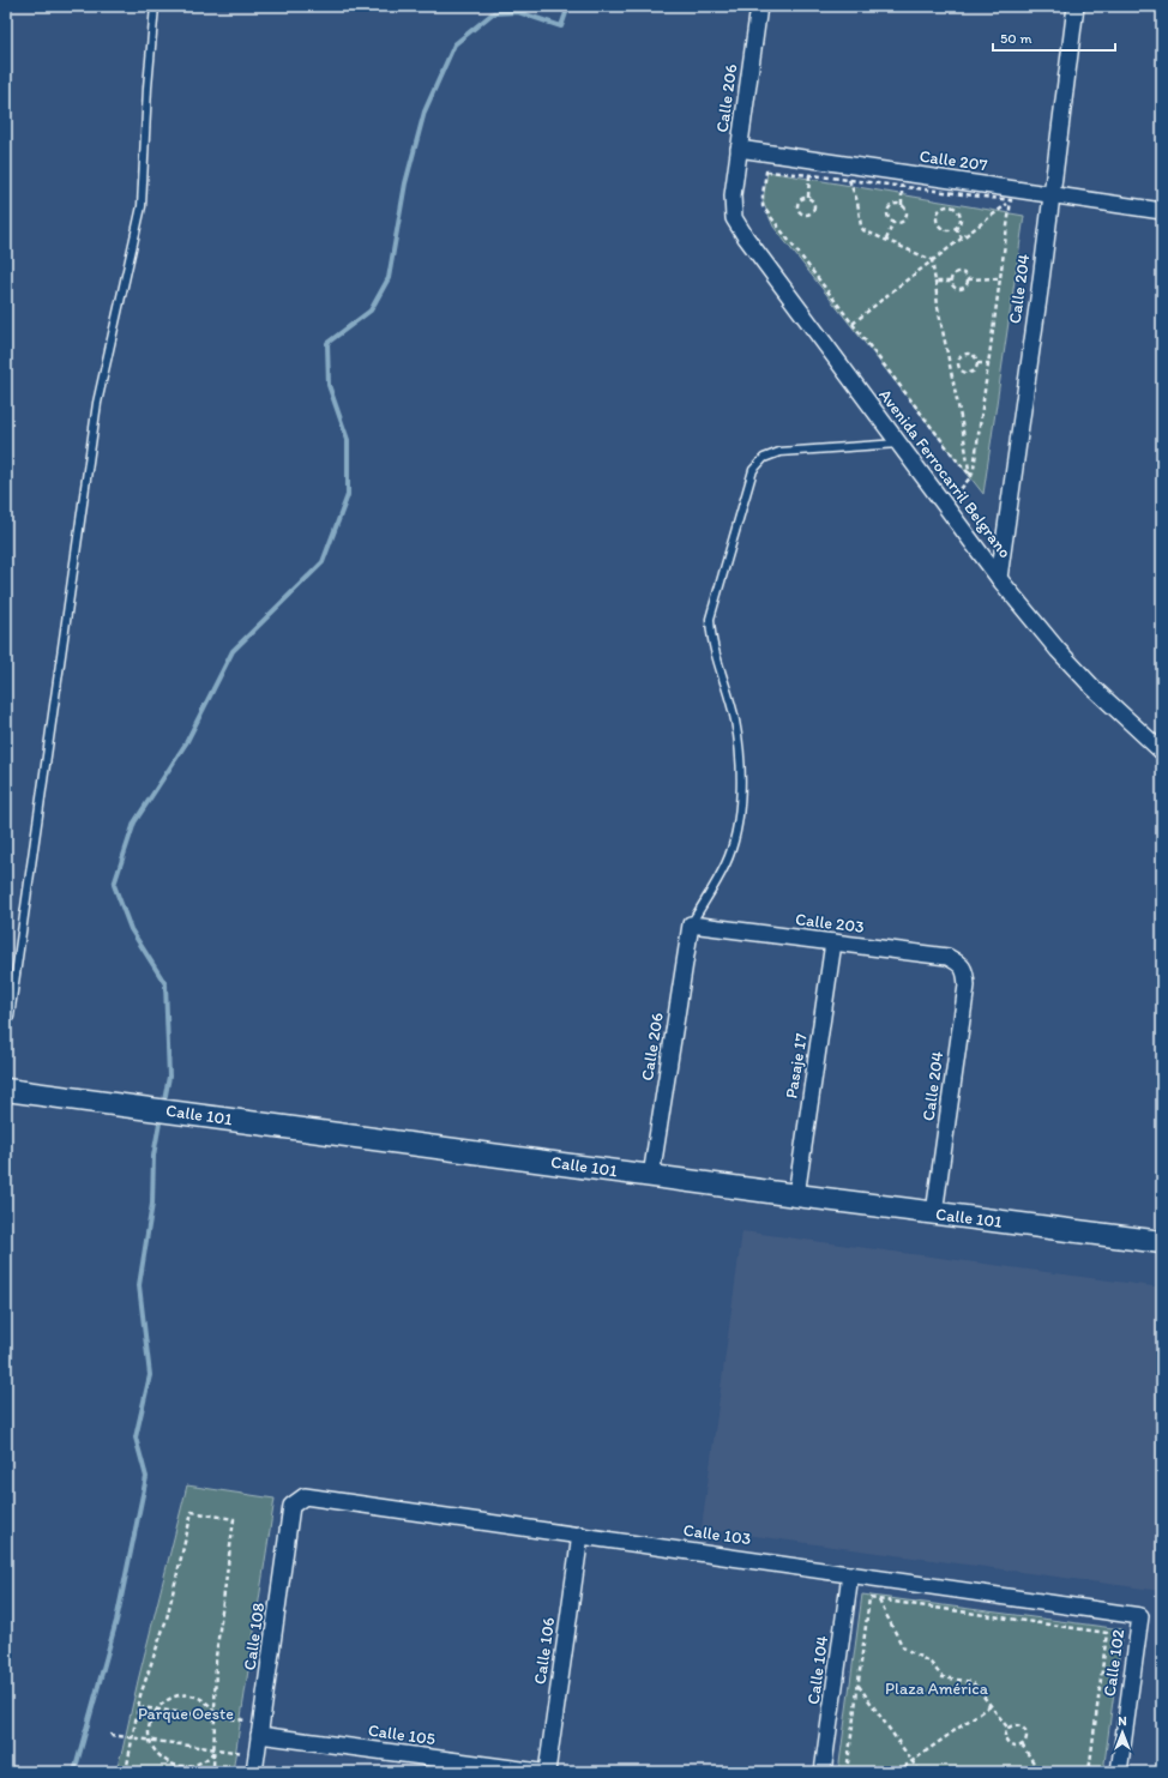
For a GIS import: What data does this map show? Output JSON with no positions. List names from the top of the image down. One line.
{"streets":{"street":["Calle 206","Calle 207","Calle 204","Avenida Ferrocarril Belgrano","Calle 203","Pasaje 17","Calle 101","Calle 103","Calle 108","Calle 106","Calle 102","Calle 104","Calle 105"]},"crossings":[["Calle 206","Calle 207"],["Calle 206","Avenida Ferrocarril Belgrano"],["Calle 206","Calle 203"],["Calle 206","Calle 101"],["Calle 207","Calle 204"],["Calle 204","Avenida Ferrocarril Belgrano"],["Calle 204","Calle 203"],["Calle 204","Calle 101"],["Calle 203","Pasaje 17"],["Pasaje 17","Calle 101"],["Calle 103","Calle 108"],["Calle 103","Calle 106"],["Calle 103","Calle 102"],["Calle 103","Calle 104"],["Calle 108","Calle 105"]],"parks":["Plaza América","Parque Oeste"],"scale_bar":"50 m","north":"top"}
